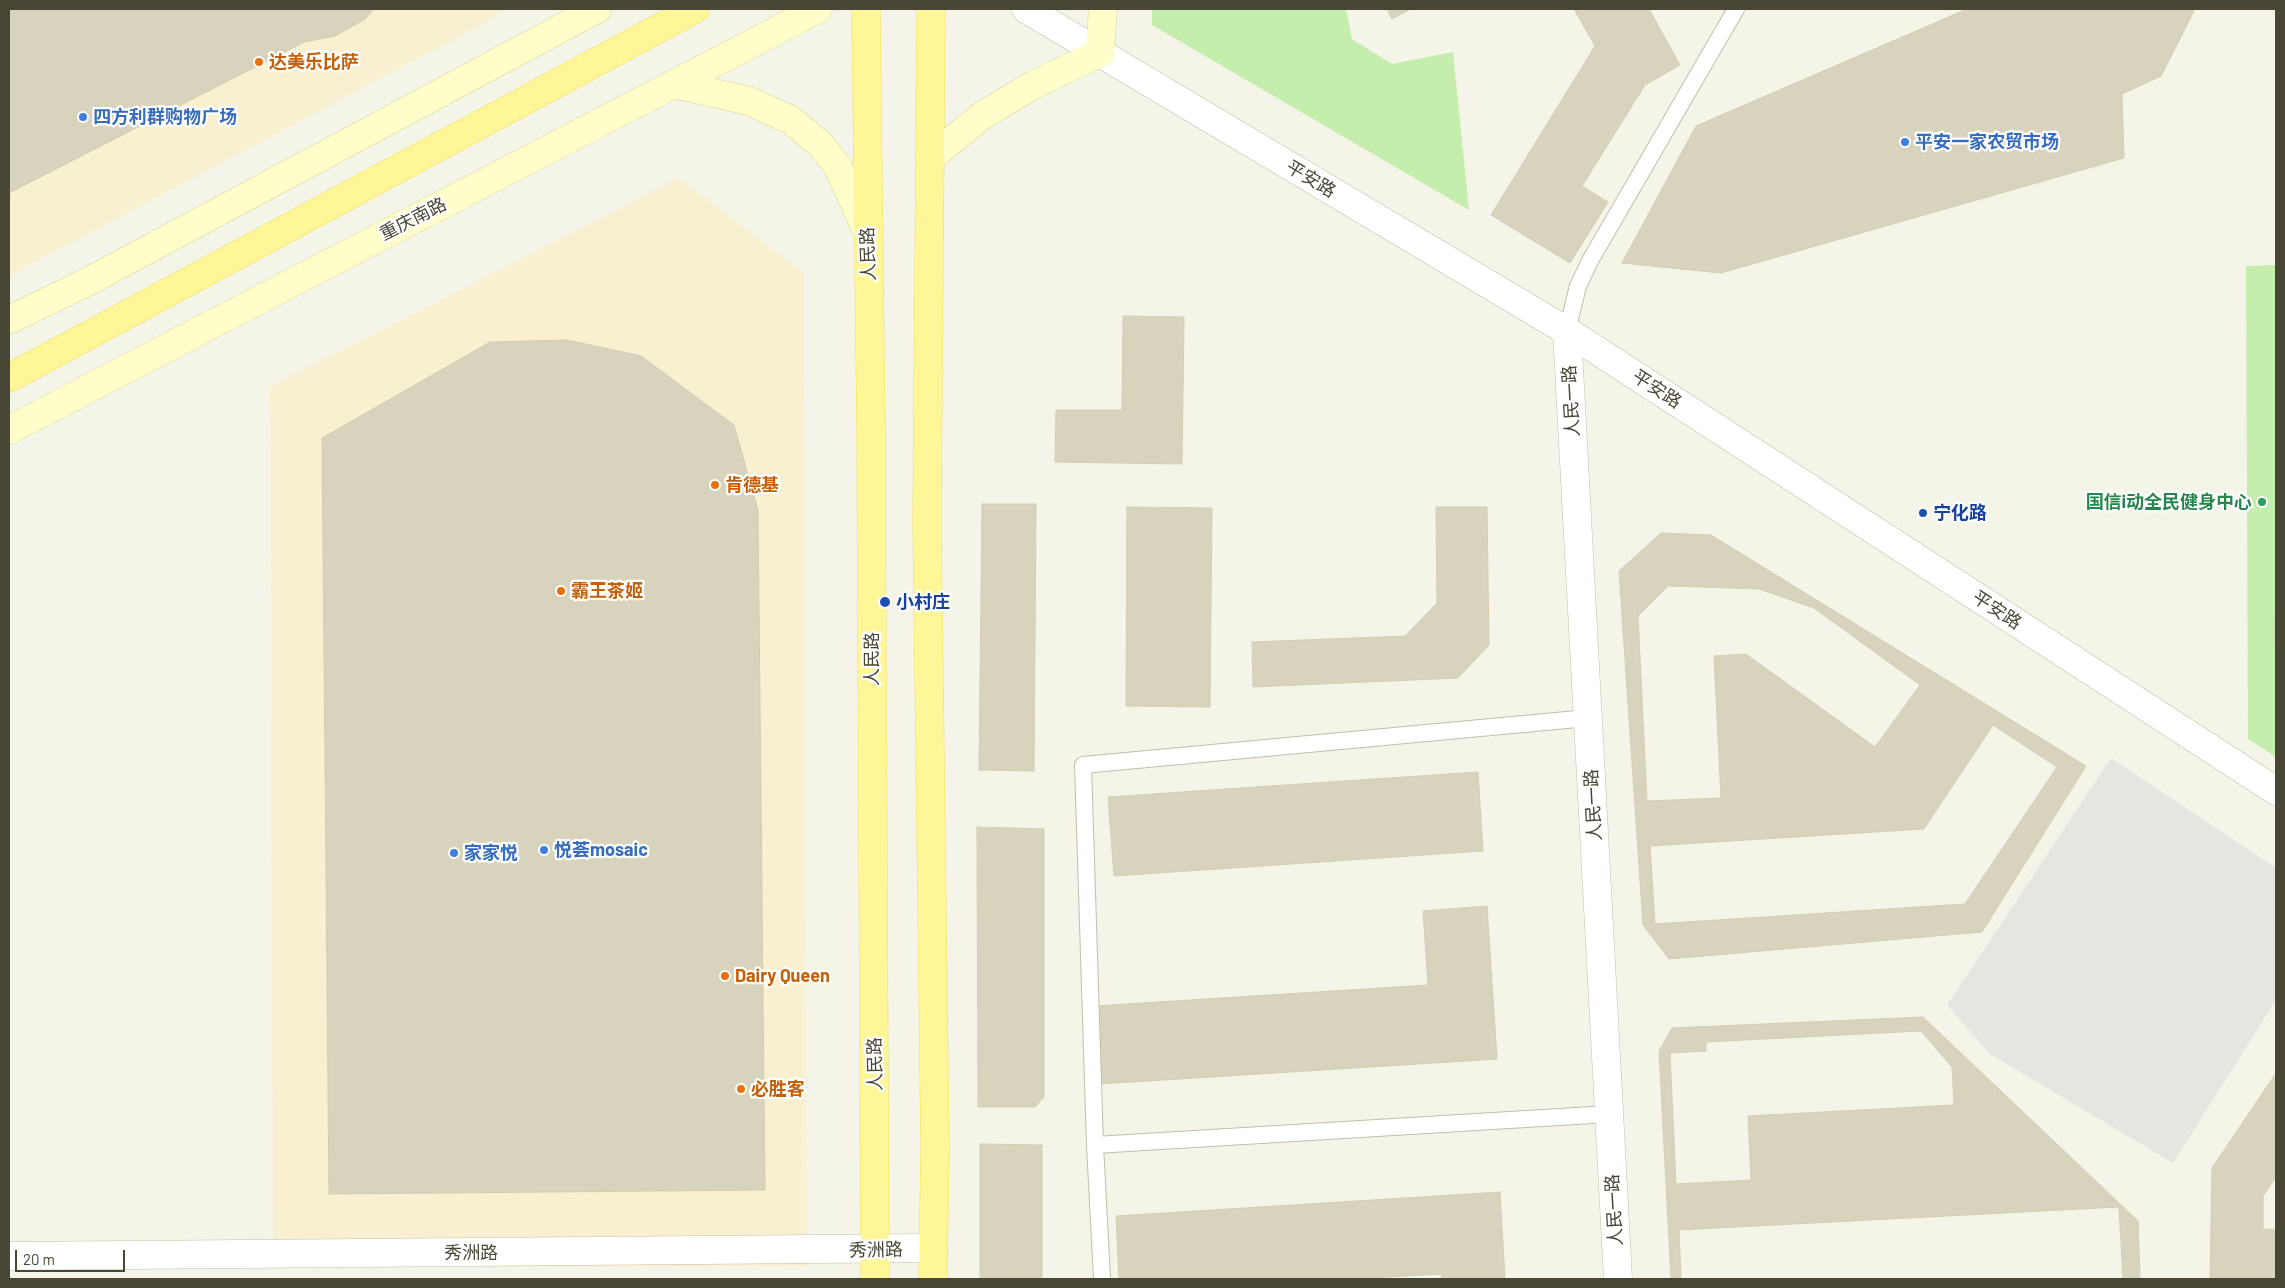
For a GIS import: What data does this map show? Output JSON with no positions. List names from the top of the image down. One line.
{"streets":{"main road":["重庆南路","人民路"],"street":["平安路","人民一路","秀洲路"]},"crossings":[["平安路","人民一路"],["人民路","秀洲路"]],"places":["达美乐比萨","四方利群购物广场","平安一家农贸市场","肯德基","国信i动全民健身中心","宁化路","霸王茶姬","小村庄","悦荟mosaic","家家悦","Dairy Queen","必胜客"],"scale_bar":"20 m"}
